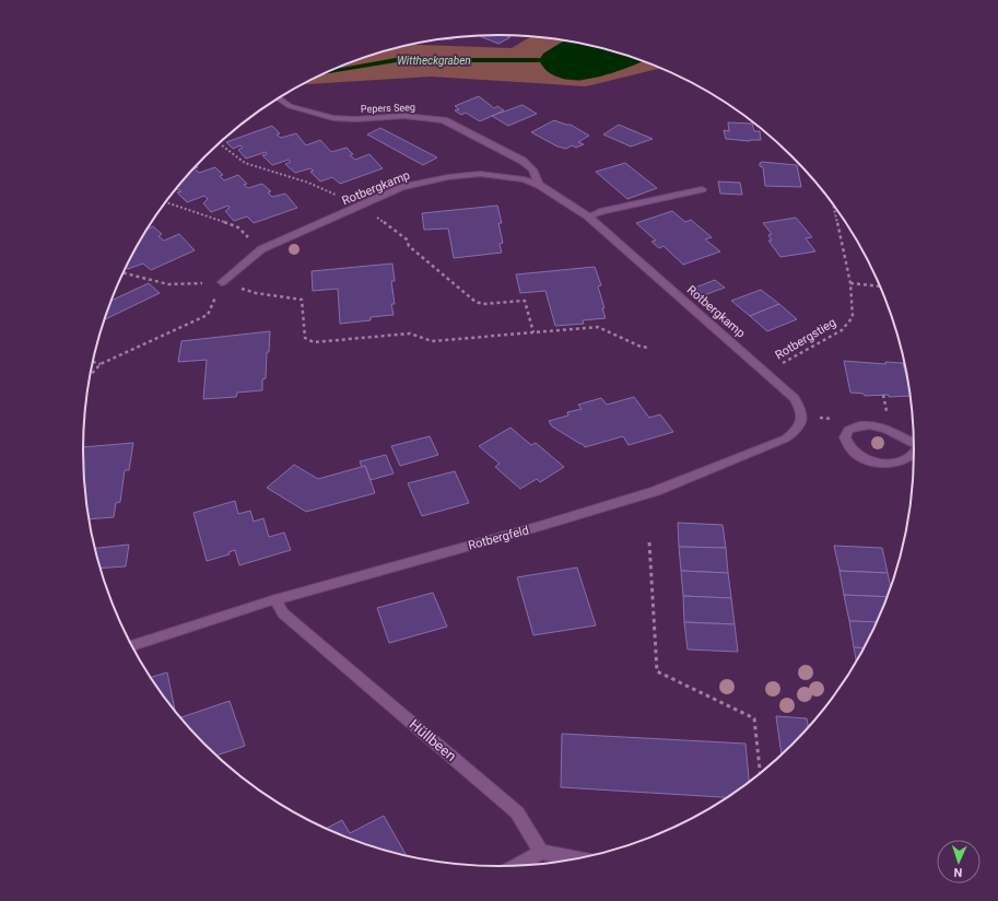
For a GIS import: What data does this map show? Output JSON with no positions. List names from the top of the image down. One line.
{"streets":{"street":["Pepers Seeg","Rotbergkamp","Rotbergfeld","Hüllbeen"],"path":["Rotbergstieg"]},"crossings":[["Pepers Seeg","Rotbergkamp"],["Rotbergkamp","Rotbergstieg"],["Rotbergkamp","Rotbergfeld"],["Rotbergfeld","Hüllbeen"]],"water":["Wittheckgraben"],"north":"bottom"}
